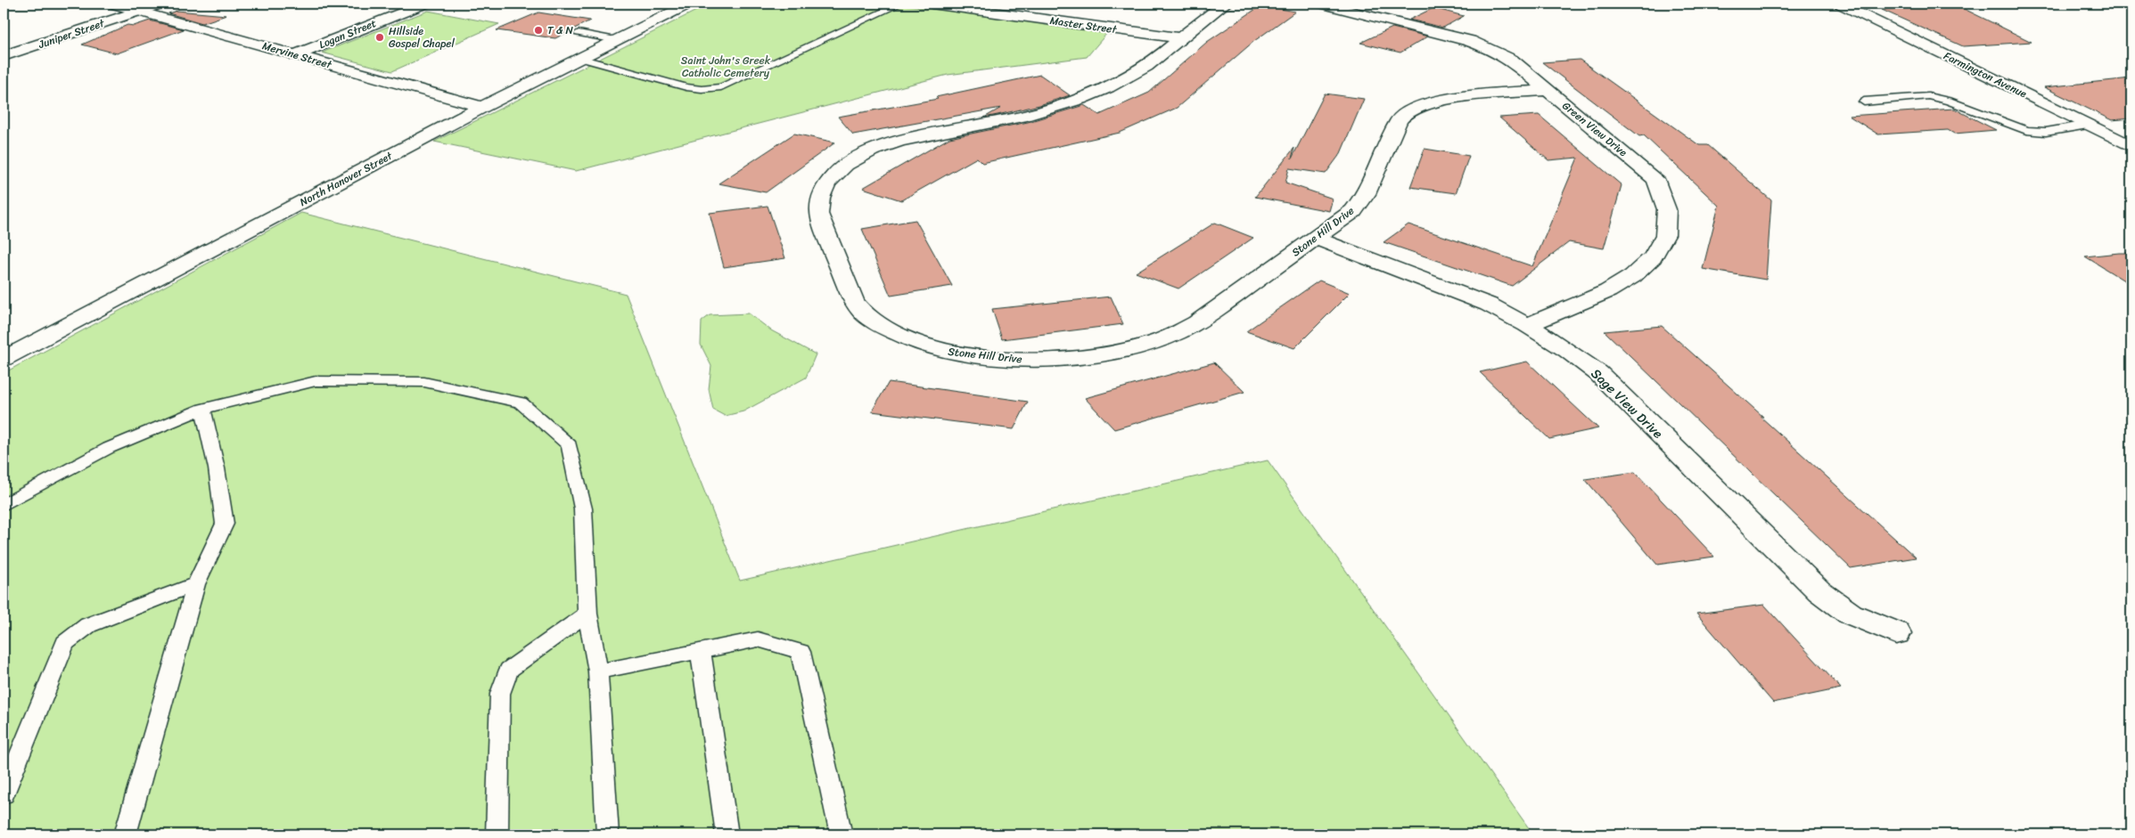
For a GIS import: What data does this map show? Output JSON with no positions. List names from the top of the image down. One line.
{"streets":{"street":["Master Street","Juniper Street","Logan Street","Mervine Street","Farmington Avenue","Green View Drive","North Hanover Street","Stone Hill Drive","Sage View Drive"]},"crossings":[["Master Street","Stone Hill Drive"],["Juniper Street","Mervine Street"],["Logan Street","Mervine Street"],["Mervine Street","North Hanover Street"],["Green View Drive","Stone Hill Drive"],["Green View Drive","Sage View Drive"],["Stone Hill Drive","Sage View Drive"]],"parks":["Saint John's Greek Catholic Cemetery"],"places":["T & N","Hillside Gospel Chapel"]}
